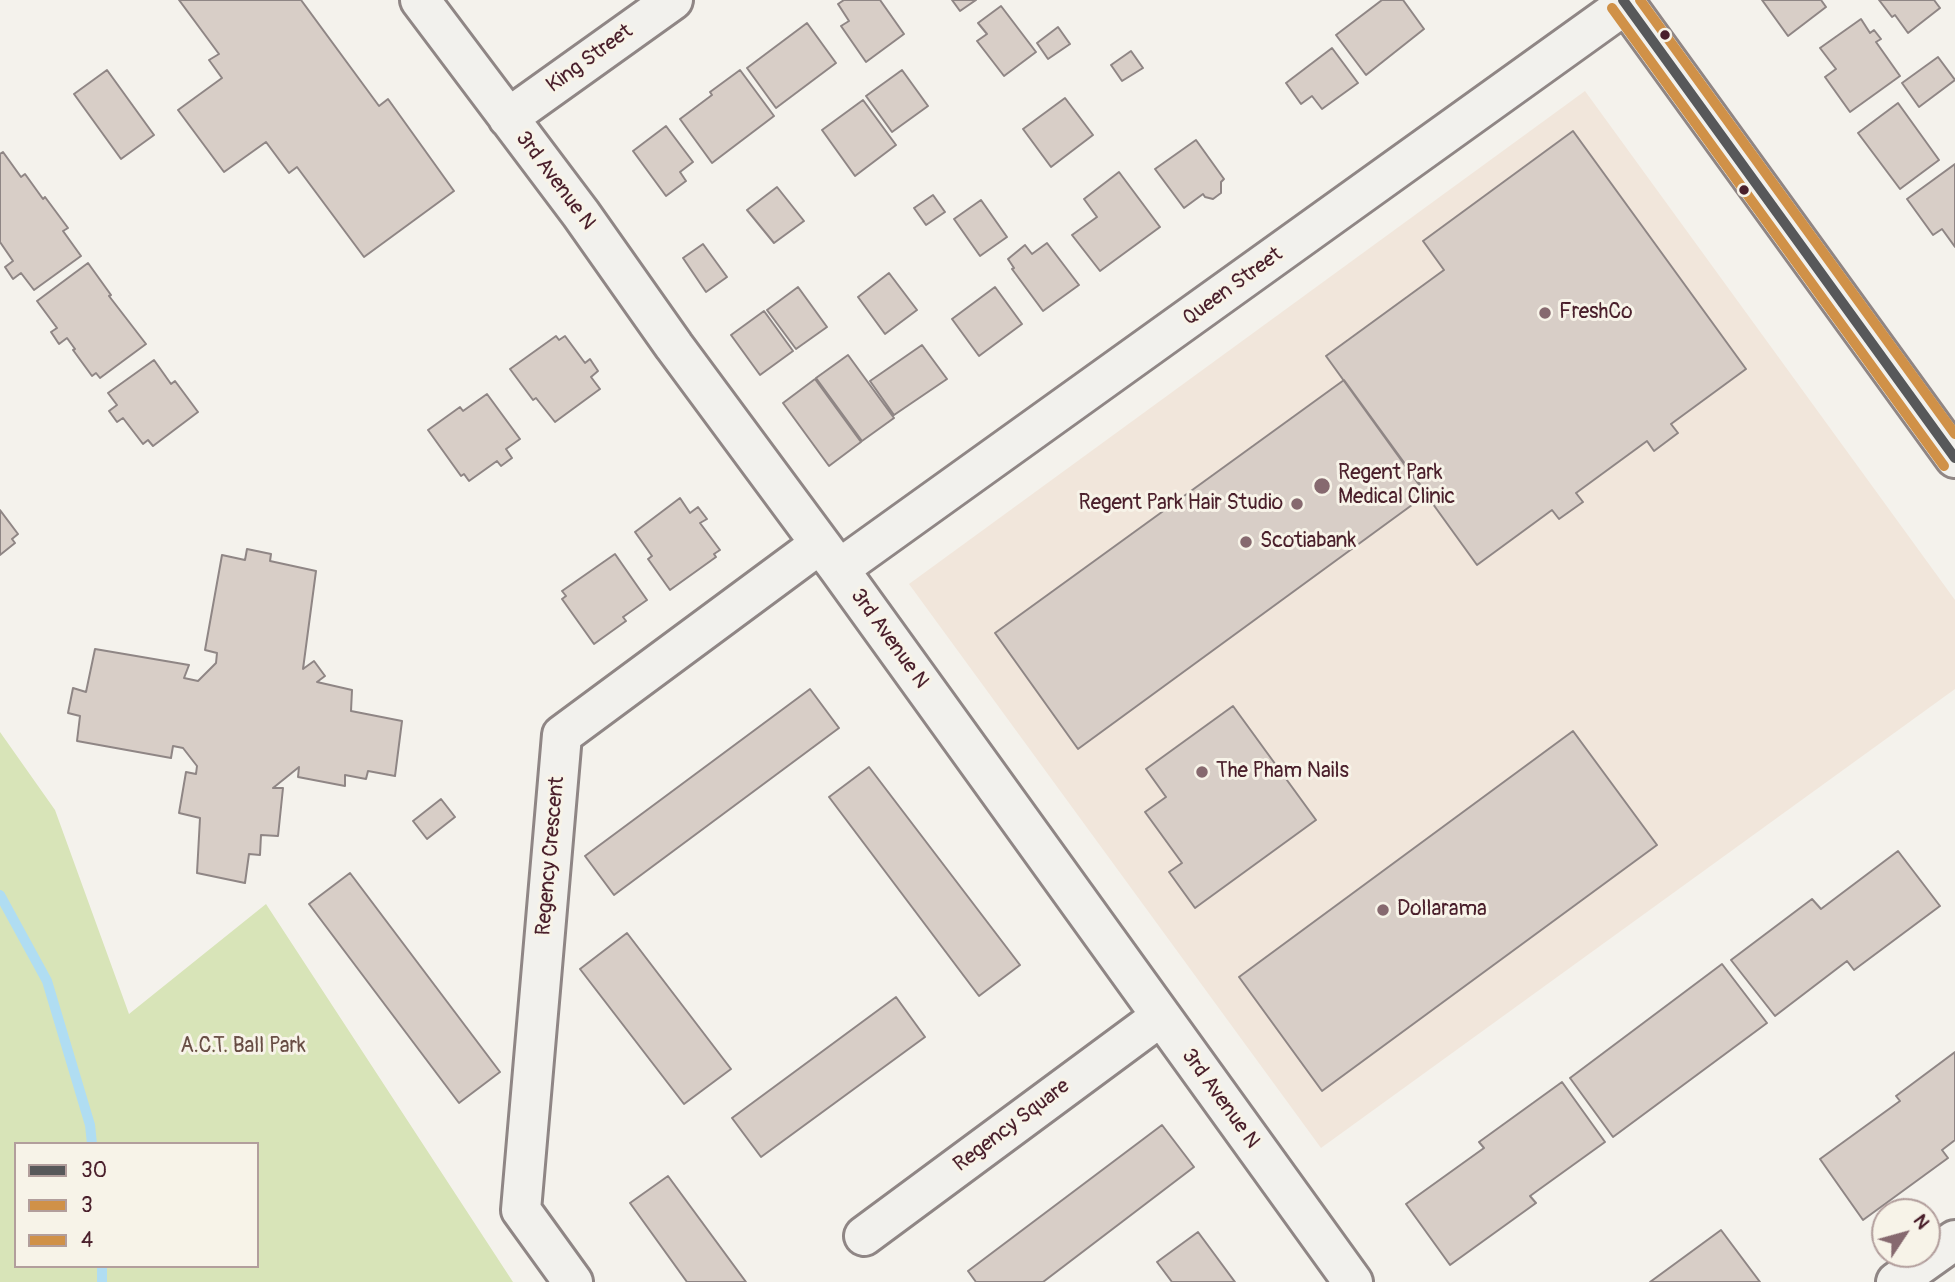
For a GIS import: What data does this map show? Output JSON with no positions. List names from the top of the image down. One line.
{"streets":{"street":["King Street","3rd Avenue N","Queen Street","Regency Crescent","Regency Square"]},"crossings":[["King Street","3rd Avenue N"],["3rd Avenue N","Queen Street"],["3rd Avenue N","Regency Crescent"],["3rd Avenue N","Regency Square"],["Queen Street","Regency Crescent"]],"parks":["A.C.T. Ball Park"],"places":["FreshCo","Regent Park Medical Clinic","Regent Park Hair Studio","Scotiabank","The Pham Nails","Dollarama"],"lines":["transit line 30","transit line 4","transit line 3"],"legend":["30","3","4"],"north":"top right"}
